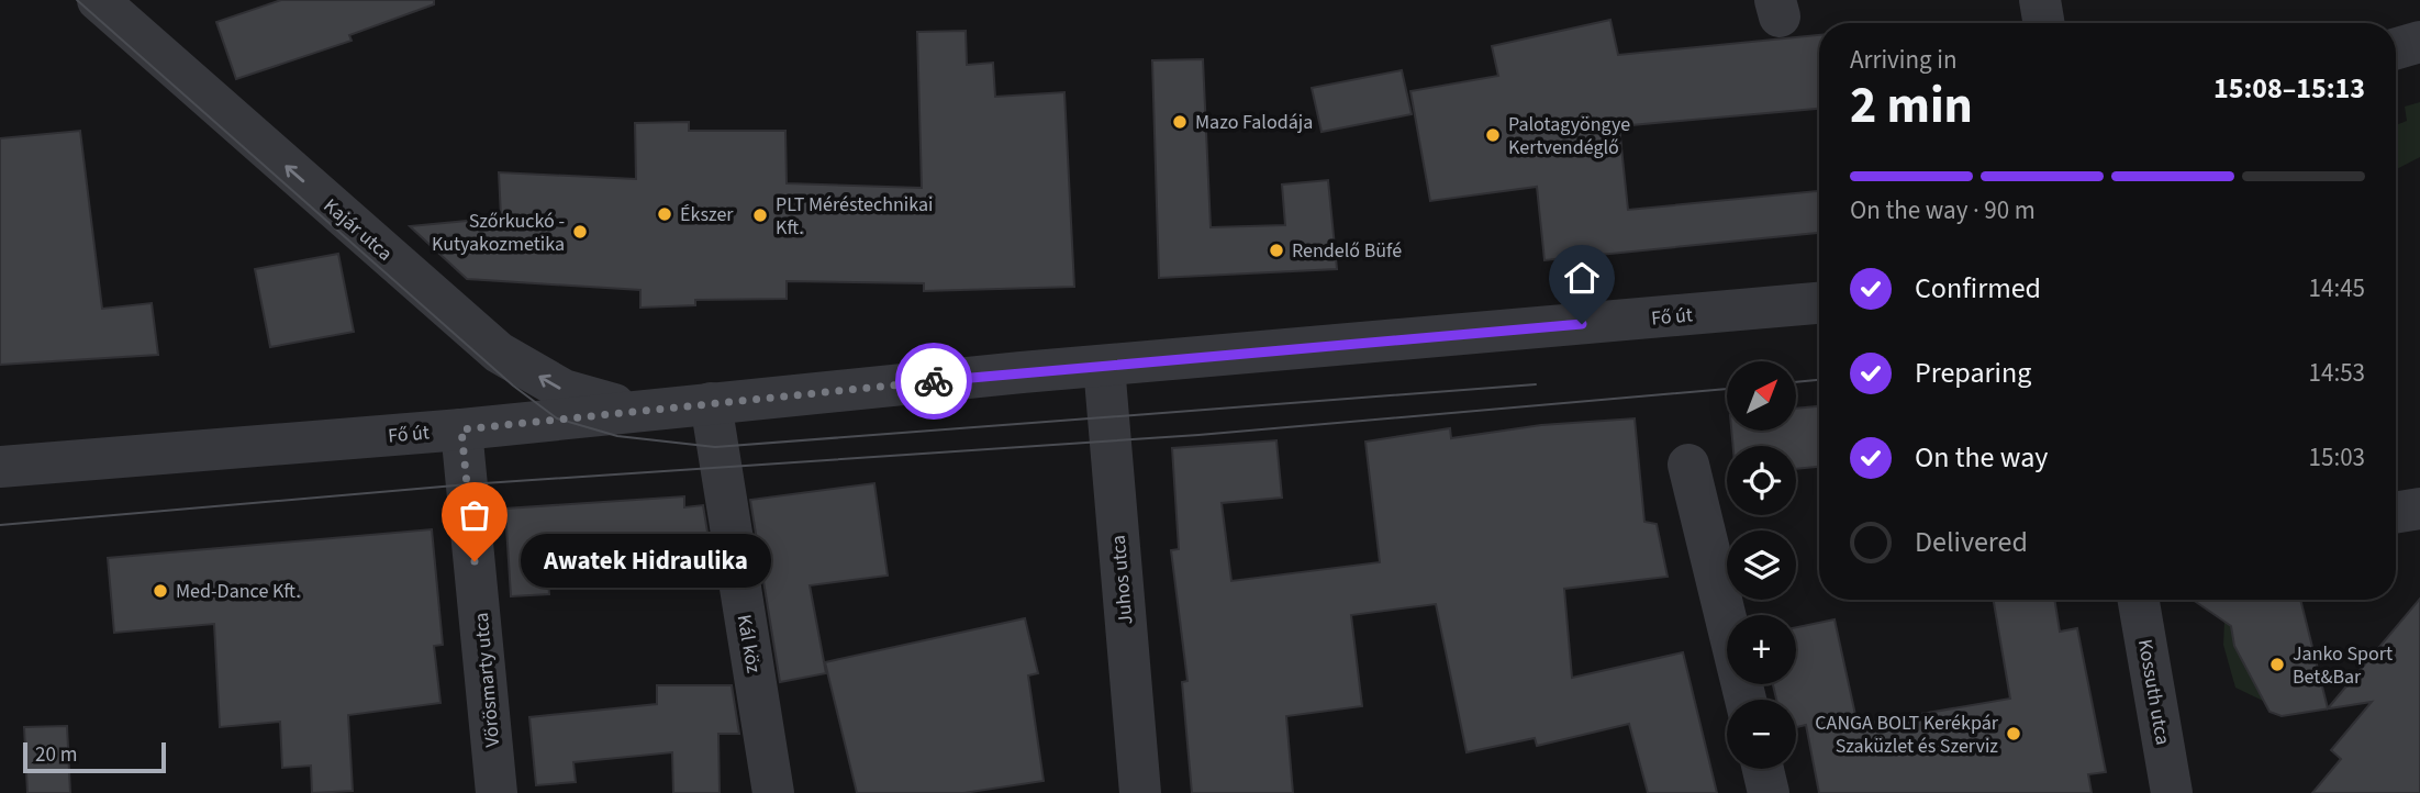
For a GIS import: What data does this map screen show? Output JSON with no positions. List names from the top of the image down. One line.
{"streets":{"street":["Kajár utca","Fő út","Juhos utca","Kál köz","Vörösmarty utca","Kossuth utca"]},"crossings":[["Kajár utca","Fő út"],["Fő út","Juhos utca"],["Fő út","Kál köz"],["Fő út","Vörösmarty utca"]],"one_way":["Kajár utca"],"places":["Mazo Falodája","Palotagyöngye Kertvendéglő","Ékszer","PLT Méréstechnikai Kft.","Szőrkuckó - Kutyakozmetika","Rendelő Büfé","Awatek Hidraulika","Med-Dance Kft.","Janko Sport Bet&Bar","CANGA BOLT Kerékpár Szaküzlet és Szerviz"],"scale_bar":"20 m","north":"top right","page":{"heading":["2 min","Arriving in","15:08–15:13"],"bar":"On the way · 90 m","list":[["Confirmed","14:45"],["Preparing","14:53"],["On the way","15:03"],"Delivered"],"map_buttons":["+","−"],"bubble":"Awatek Hidraulika","scale":"20 m"}}
